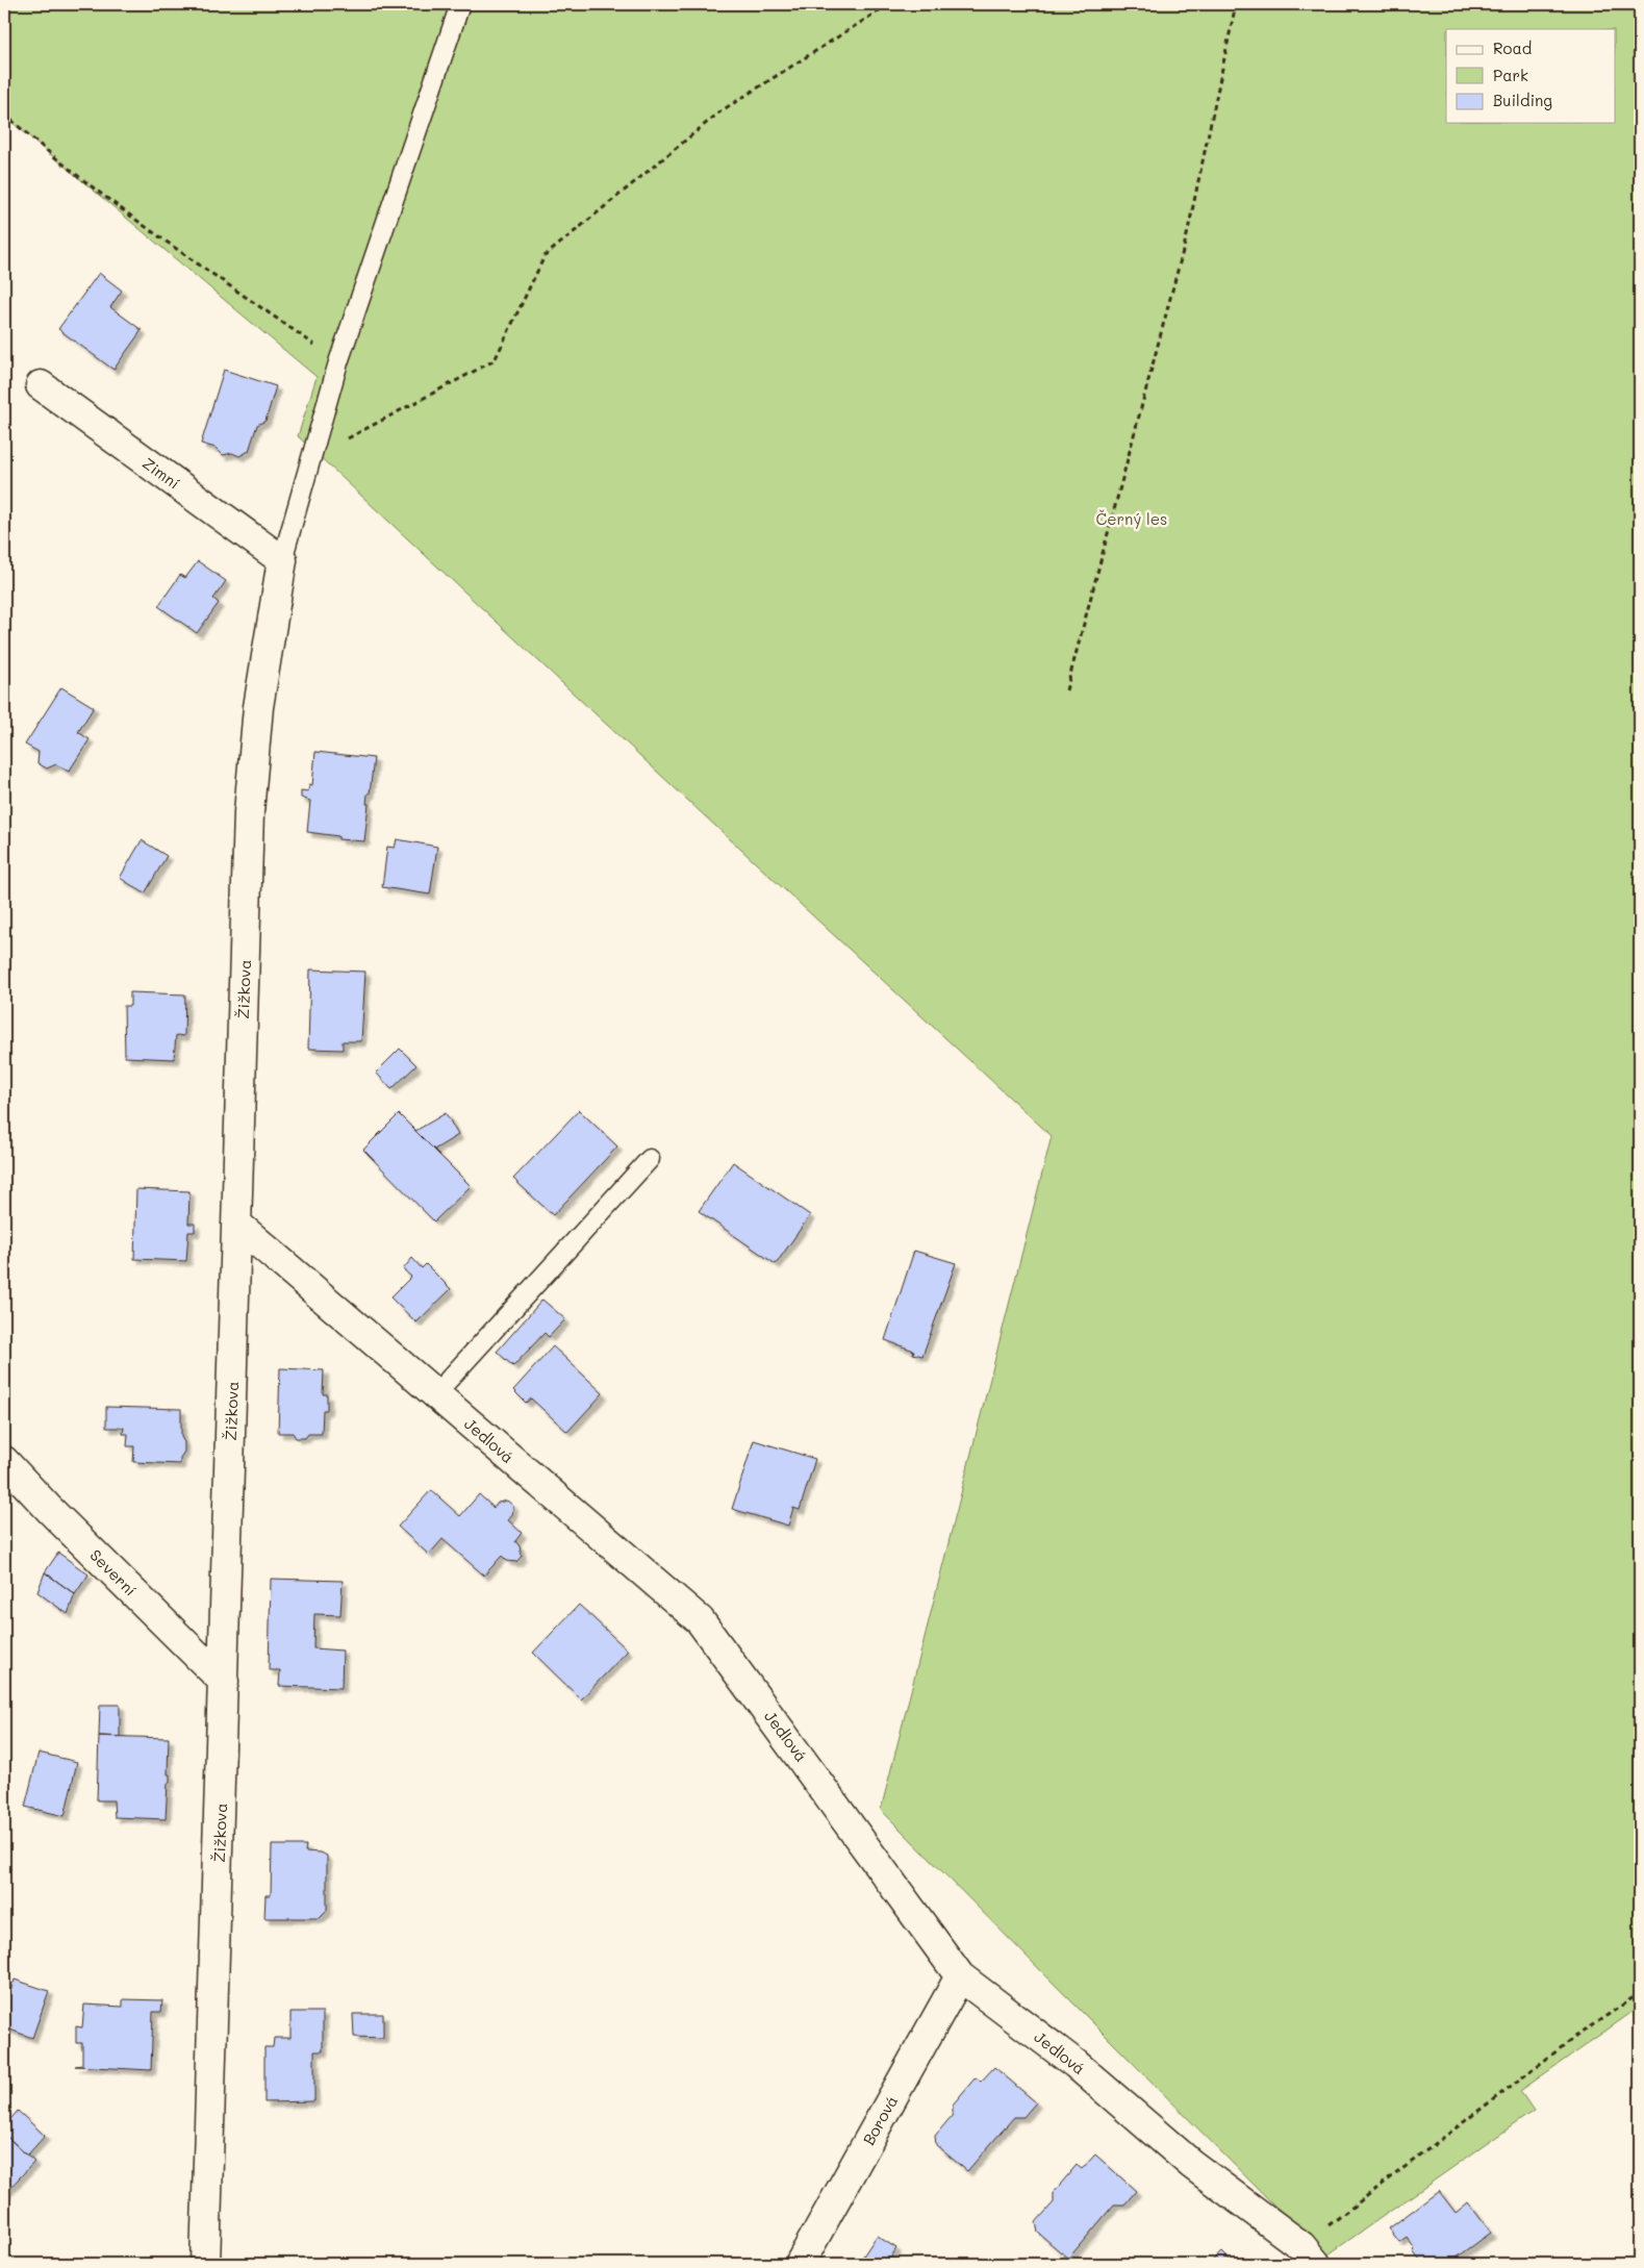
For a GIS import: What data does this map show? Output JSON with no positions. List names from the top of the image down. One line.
{"streets":{"street":["Zimní","Žižkova","Jedlová","Severní","Borová"]},"crossings":[["Zimní","Žižkova"],["Žižkova","Jedlová"],["Žižkova","Severní"],["Jedlová","Borová"]],"parks":["Černý les"],"legend":["Road","Park","Building"]}
